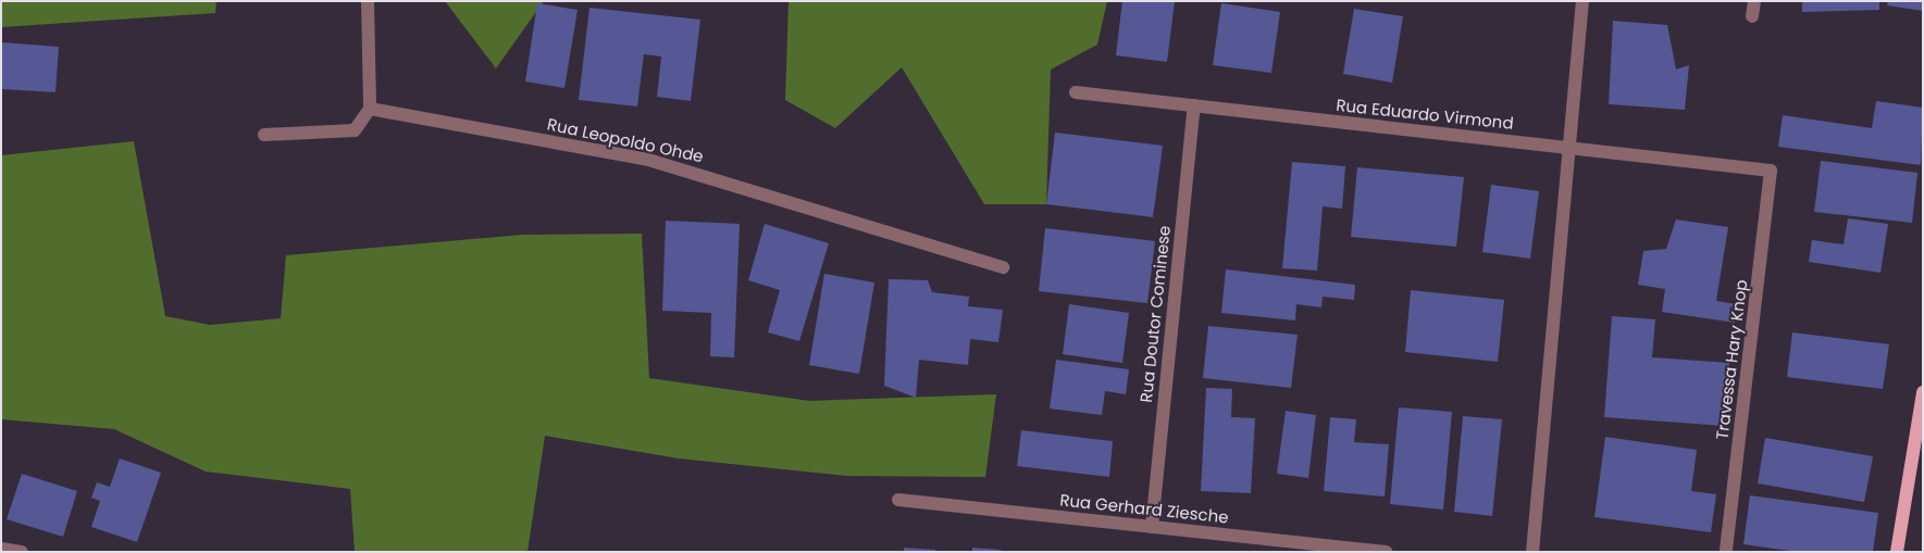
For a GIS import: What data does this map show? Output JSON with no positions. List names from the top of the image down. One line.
{"streets":{"street":["Rua Eduardo Virmond","Rua Leopoldo Ohde","Rua Doutor Cominese","Travessa Hary Knop","Rua Gerhard Ziesche"]},"crossings":[["Rua Eduardo Virmond","Rua Doutor Cominese"],["Rua Eduardo Virmond","Travessa Hary Knop"],["Rua Doutor Cominese","Rua Gerhard Ziesche"]]}
